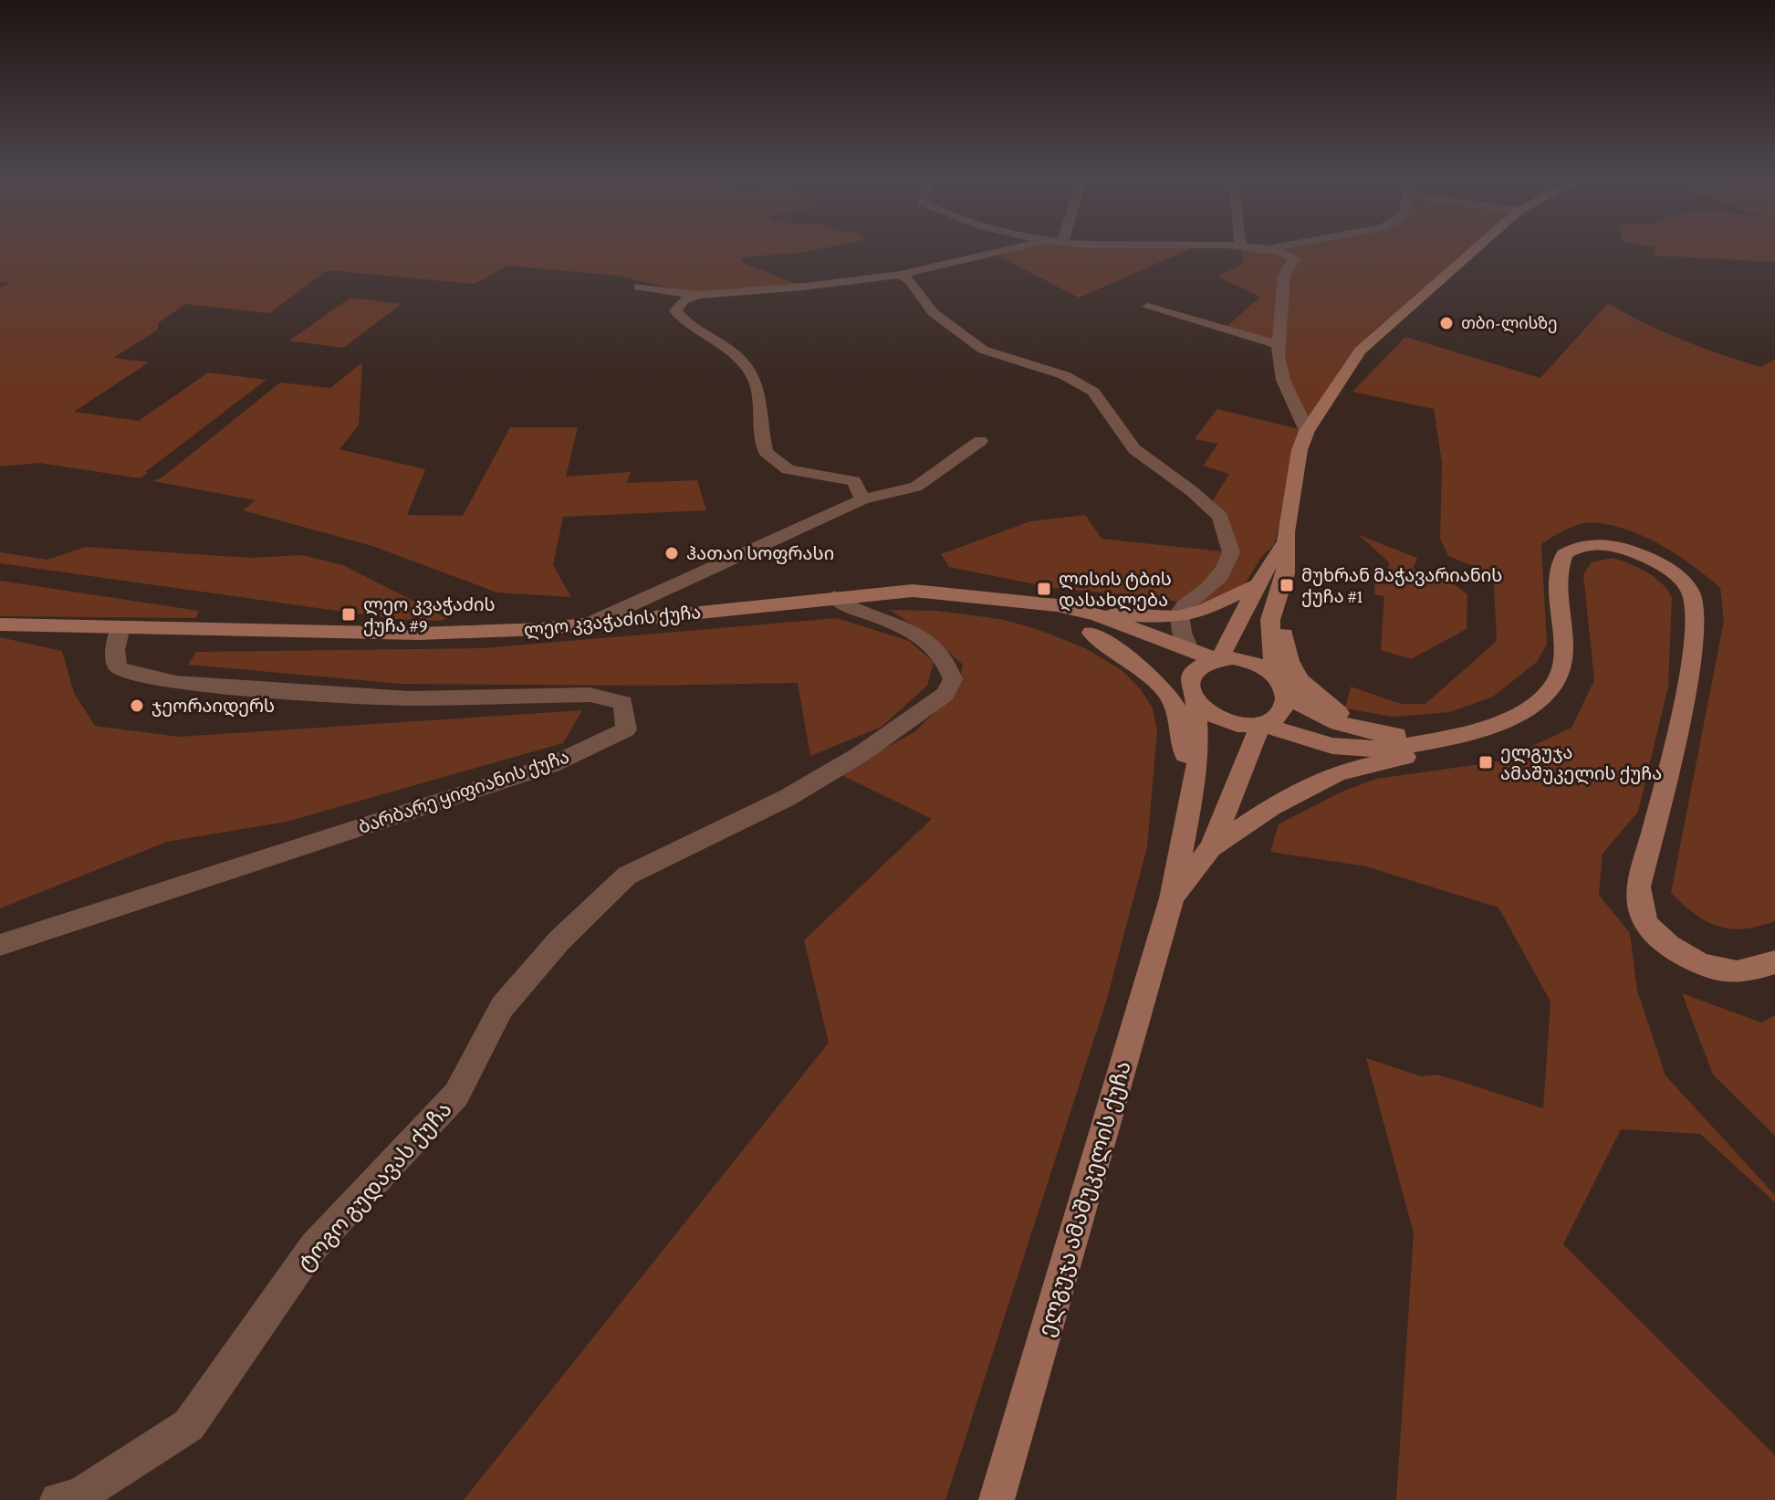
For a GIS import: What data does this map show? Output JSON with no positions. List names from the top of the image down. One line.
{"streets":{"main road":["ლეო კვაჭაძის ქუჩა","ელგუჯა ამაშუკელის ქუჩა"],"street":["ბარბარე ყიფიანის ქუჩა","ტოგო გუდავას ქუჩა"]},"crossings":[["ლეო კვაჭაძის ქუჩა","ბარბარე ყიფიანის ქუჩა"],["ლეო კვაჭაძის ქუჩა","ტოგო გუდავას ქუჩა"]],"places":{"other":["თბი-ლისზე","ჰათაი სოფრასი","ჯეორაიდერს"],"transit":["მუხრან მაჭავარიანის ქუჩა #1","ლისის ტბის დასახლება","ლეო კვაჭაძის ქუჩა #9","ელგუჯა ამაშუკელის ქუჩა"]}}
